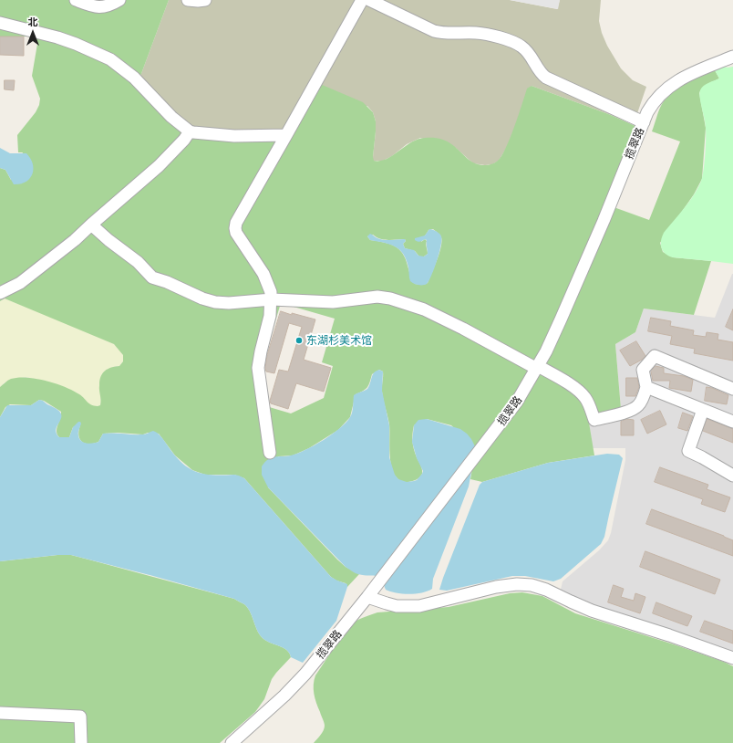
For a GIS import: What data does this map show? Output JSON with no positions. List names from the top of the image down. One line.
{"streets":{"street":["揽翠路"]},"places":["东湖杉美术馆"],"north":"top"}
